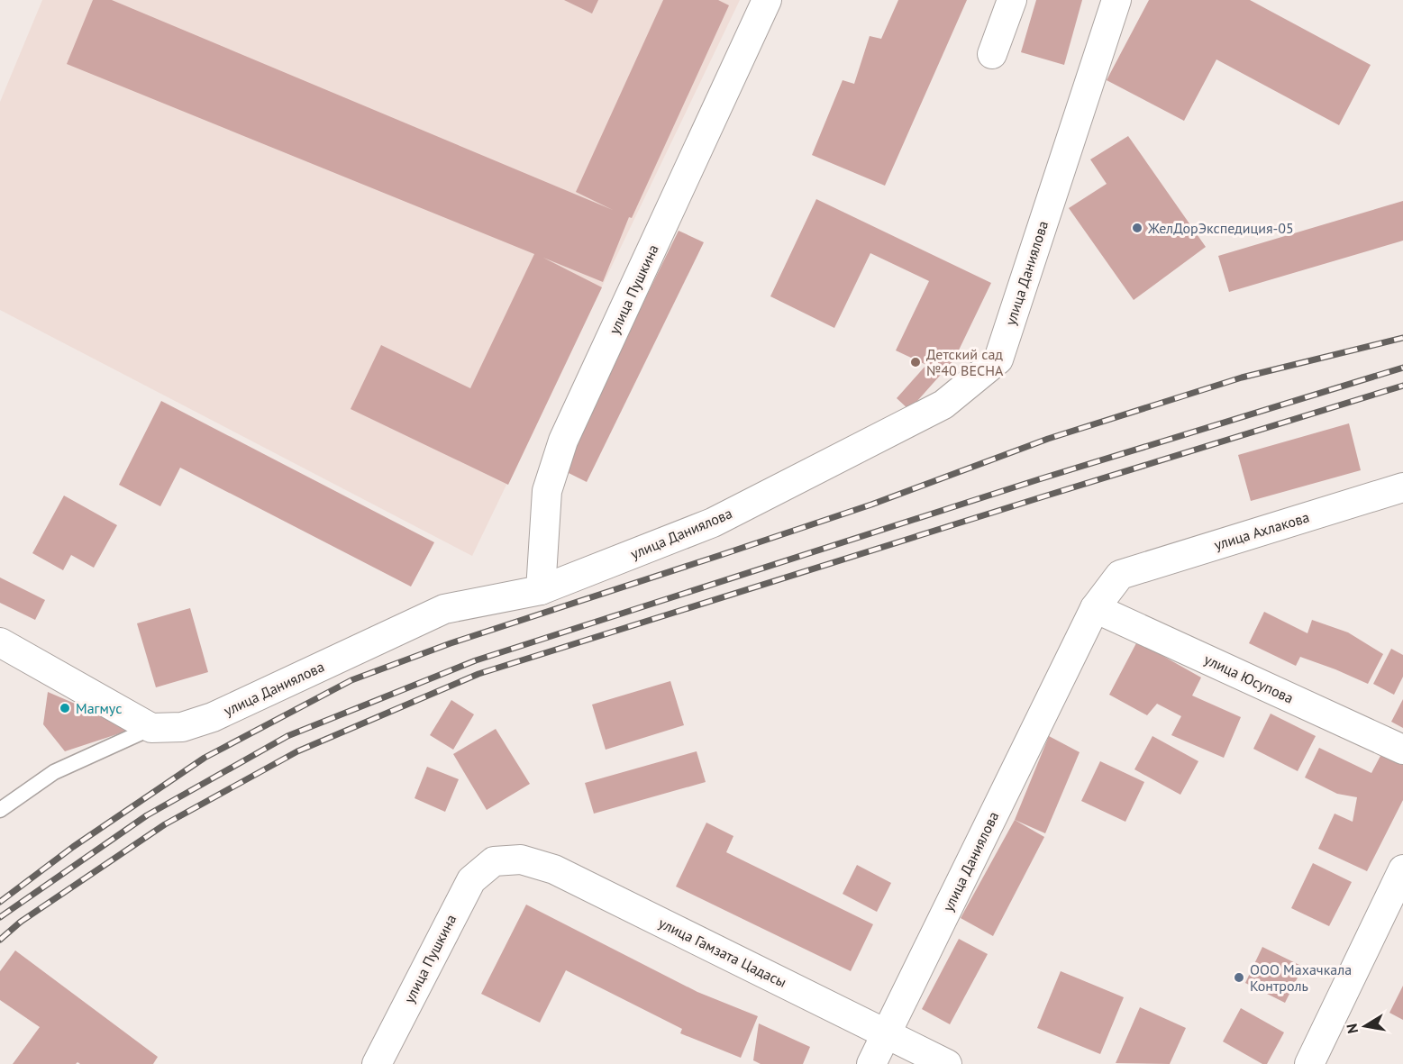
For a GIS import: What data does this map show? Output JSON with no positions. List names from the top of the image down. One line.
{"streets":{"street":["улица Даниялова","улица Пушкина","улица Ахлакова","улица Юсупова","улица Гамзата Цадасы"]},"crossings":[["улица Даниялова","улица Пушкина"],["улица Даниялова","улица Ахлакова"],["улица Даниялова","улица Юсупова"],["улица Даниялова","улица Гамзата Цадасы"],["улица Пушкина","улица Гамзата Цадасы"]],"places":["ЖелДорЭкспедиция-05","Детский сад №40 ВЕСНА","Магмус","ООО Махачкала Контроль"],"north":"left"}
